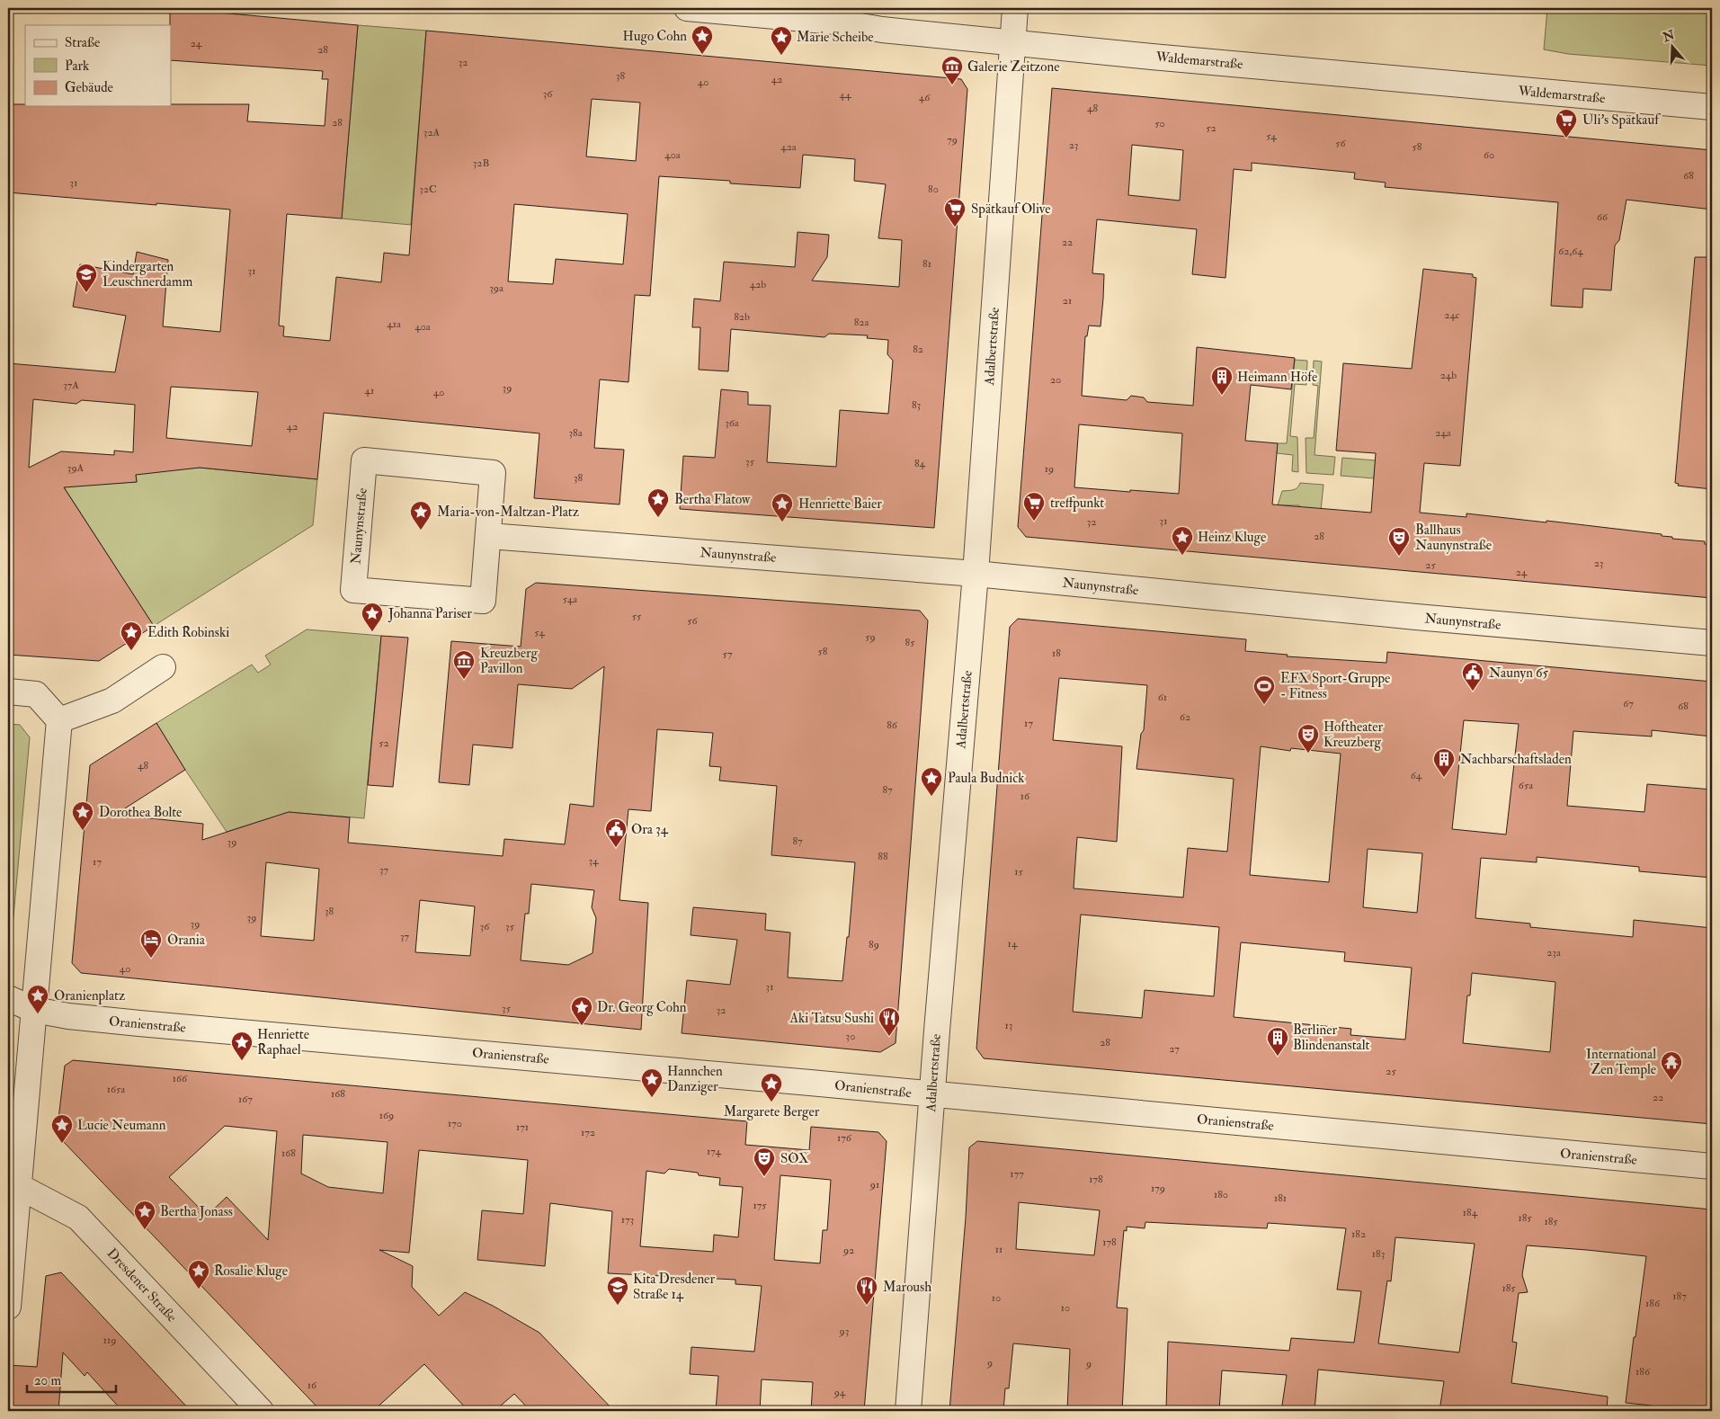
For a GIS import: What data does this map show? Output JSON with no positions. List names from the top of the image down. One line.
{"streets":{"street":["Waldemarstraße","Adalbertstraße","Naunynstraße","Oranienstraße","Dresdener Straße"]},"crossings":[["Waldemarstraße","Adalbertstraße"],["Adalbertstraße","Naunynstraße"],["Adalbertstraße","Oranienstraße"]],"places":{"place":["Hugo Cohn","Marie Scheibe","Bertha Flatow","Henriette Baier","Maria-von-Maltzan-Platz","Heinz Kluge","Johanna Pariser","Edith Robinski","Paula Budnick","Dorothea Bolte","Oranienplatz","Dr. Georg Cohn","Henriette Raphael","Hannchen Danziger","Margarete Berger","Lucie Neumann","Bertha Jonass","Rosalie Kluge"],"museum":["Galerie Zeitzone","Kreuzberg Pavillon"],"supermarket":["Uli’s Spätkauf","Spätkauf Olive","treffpunkt"],"school or university":["Kindergarten Leuschnerdamm","Kita Dresdener Straße 14"],"building":["Heimann Höfe","Nachbarschaftsladen","Berliner Blindenanstalt"],"theatre":["Ballhaus Naunynstraße","Hoftheater Kreuzberg","SOX"],"public building":["Naunyn 65","Ora 34"],"sports":["EFX Sport-Gruppe - Fitness"],"hotel":["Orania"],"restaurant":["Aki Tatsu Sushi","Maroush"],"temple":["International Zen Temple"]},"house_numbers":["24","28","32","38","42","40","36","44","46","48","28","50","52","32A","54","79","56","23","42a","58","40a","60","32B","68","31","32C","80","66","22","62,64","81","31","42b","39a","21","24c","82b","82a","41a","40a","82","24b","20","37A","39","41","40","83","36a","42","38a","24a","35","84","39A","19","38","31","32","28","23","25","24","54a","55","56","54","59","85","58","18","57","61","67","68","62","17","86","52","48","64","65a","87","16","87","39","88","34","17","37","15","38","39","39","36","35","37","14","89","23a","40","31","35","32","13","30","28","27","25","166","165a","168","22","167","169","170","171","172","176","174","168","177","178","91","179","180","181","175","184","185","173","185","182","178","11","92","183","185","187","10","186","10","93","119","9","9","186","16","94"],"legend":["Straße","Park","Gebäude"],"scale_bar":"20 m","north":"top"}
